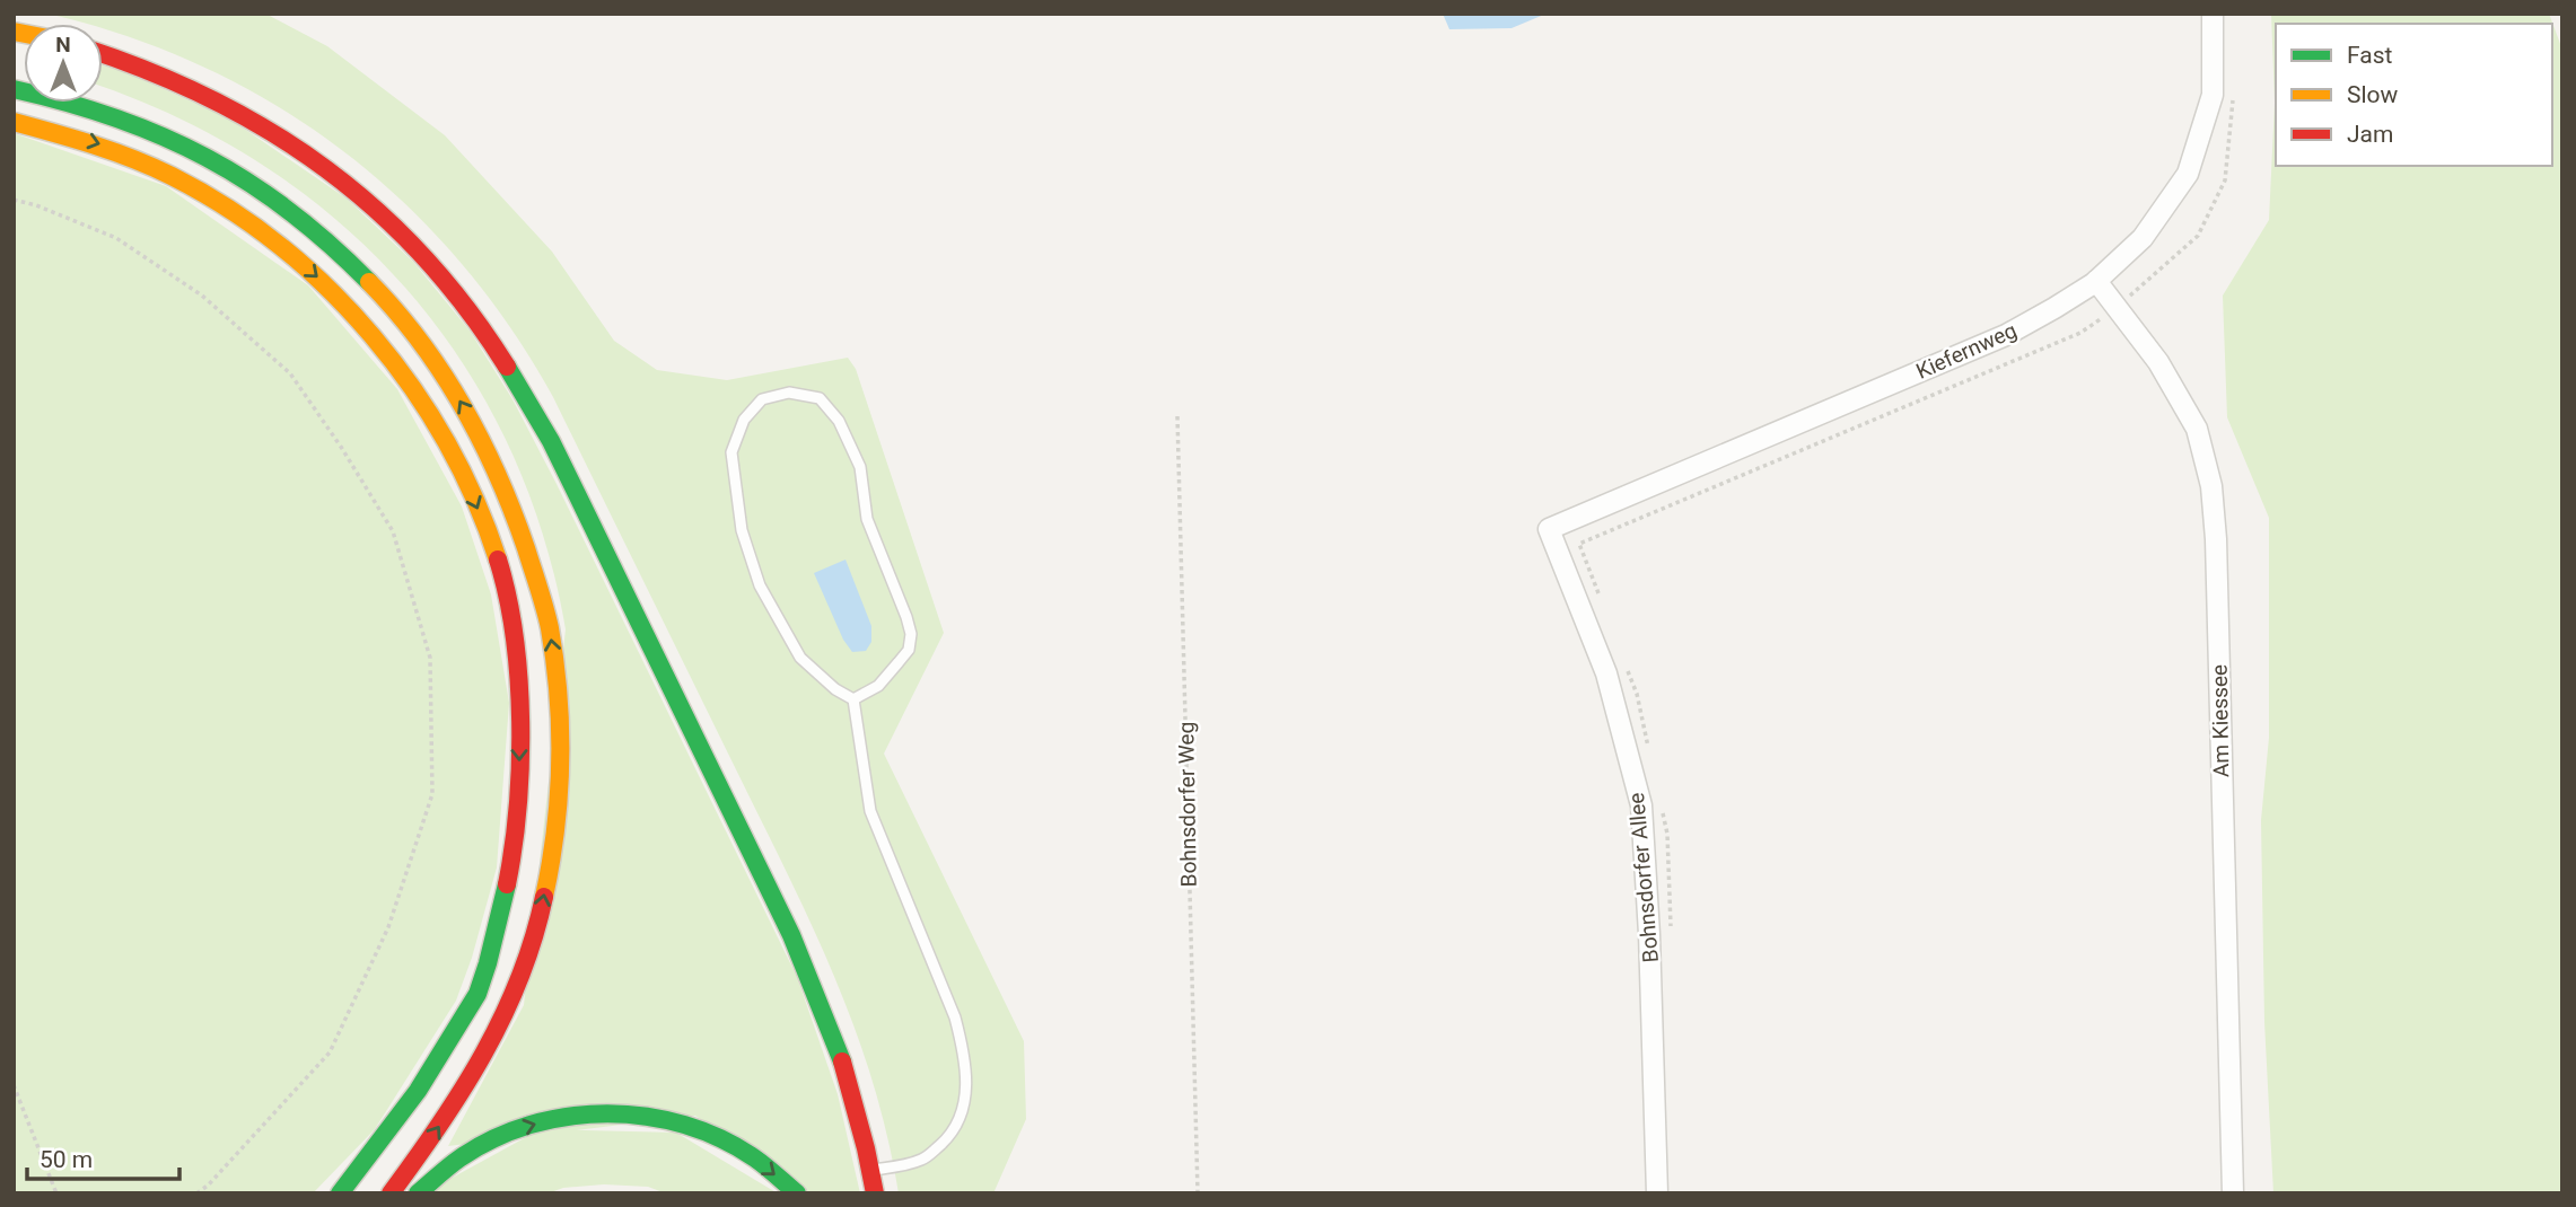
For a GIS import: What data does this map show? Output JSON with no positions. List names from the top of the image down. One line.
{"streets":{"street":["Kiefernweg","Am Kiessee","Bohnsdorfer Allee"],"path":["Bohnsdorfer Weg"]},"crossings":[["Kiefernweg","Am Kiessee"],["Kiefernweg","Bohnsdorfer Allee"]],"legend":["Fast","Slow","Jam"],"scale_bar":"50 m","north":"top"}
